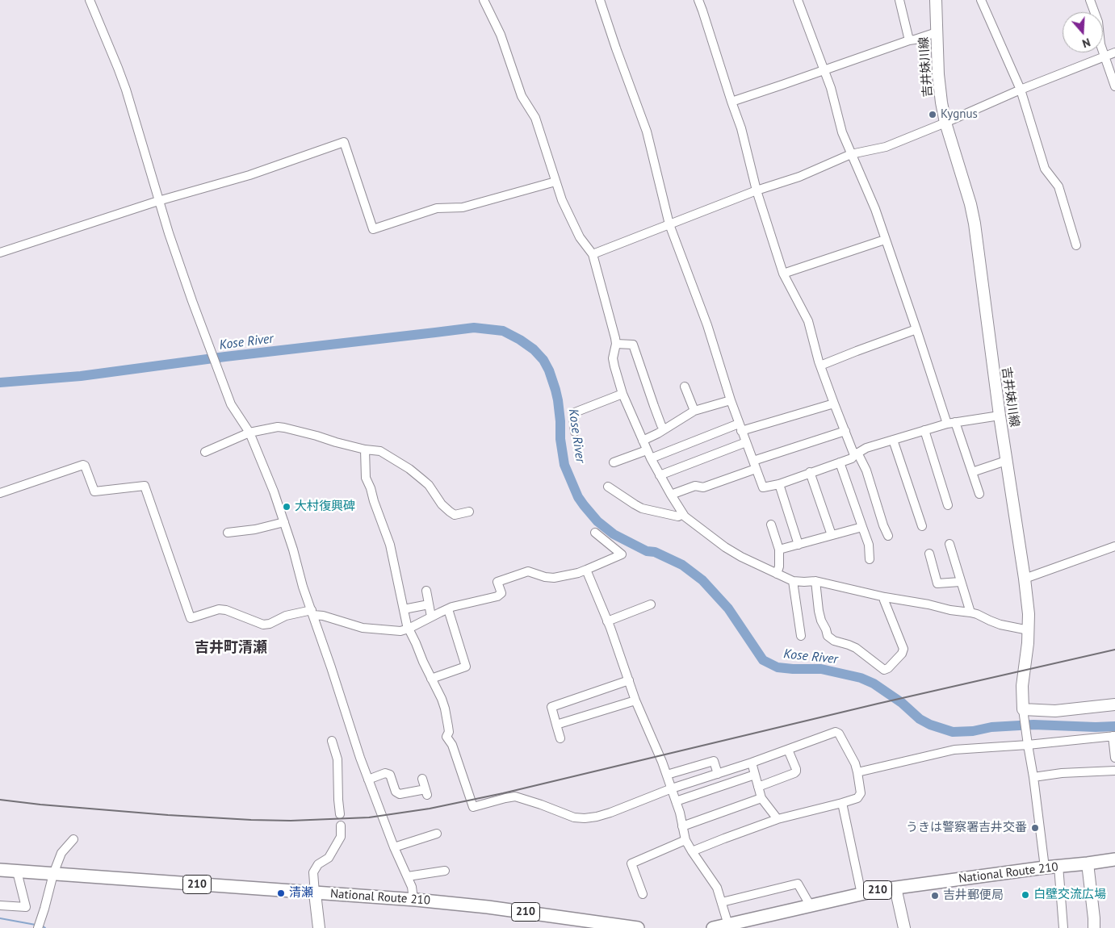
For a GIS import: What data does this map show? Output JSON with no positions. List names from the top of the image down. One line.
{"streets":{"highway":["National Route 210","210"],"main road":["吉井妹川線"]},"districts":["吉井町清瀬"],"water":["Kose River"],"places":["Kygnus","大村復興碑","うきは警察署吉井交番","清瀬","白壁交流広場","吉井郵便局"],"north":"bottom"}
